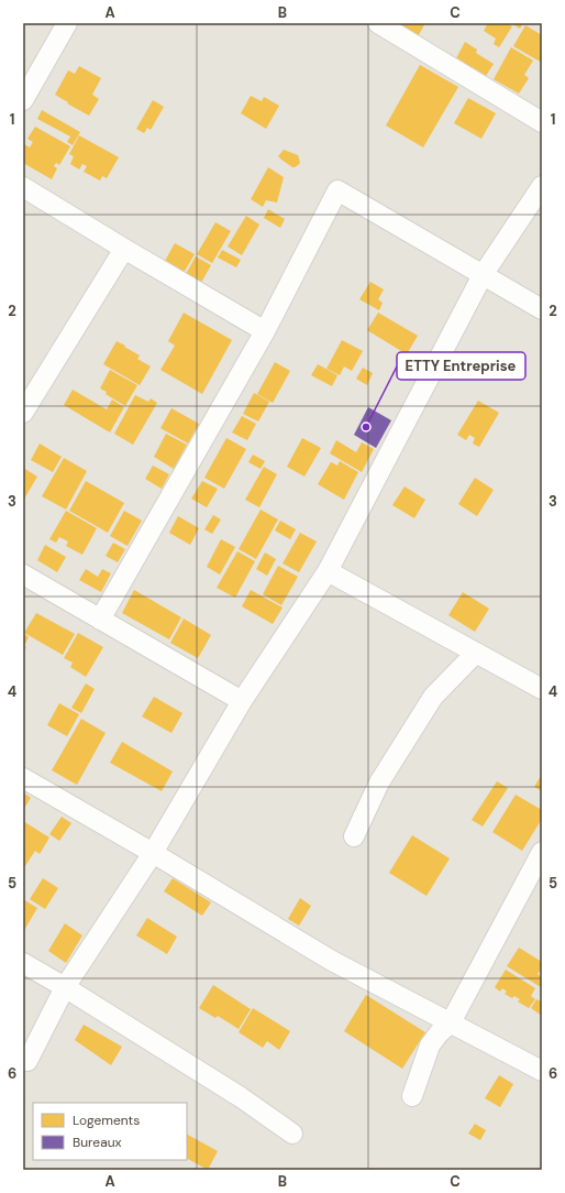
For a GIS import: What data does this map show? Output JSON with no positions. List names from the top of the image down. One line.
{"places":["ETTY Entreprise"],"legend":["Logements","Bureaux"],"grid":{"columns":["A","B","C"],"rows":["1","2","3","4","5","6"]}}
